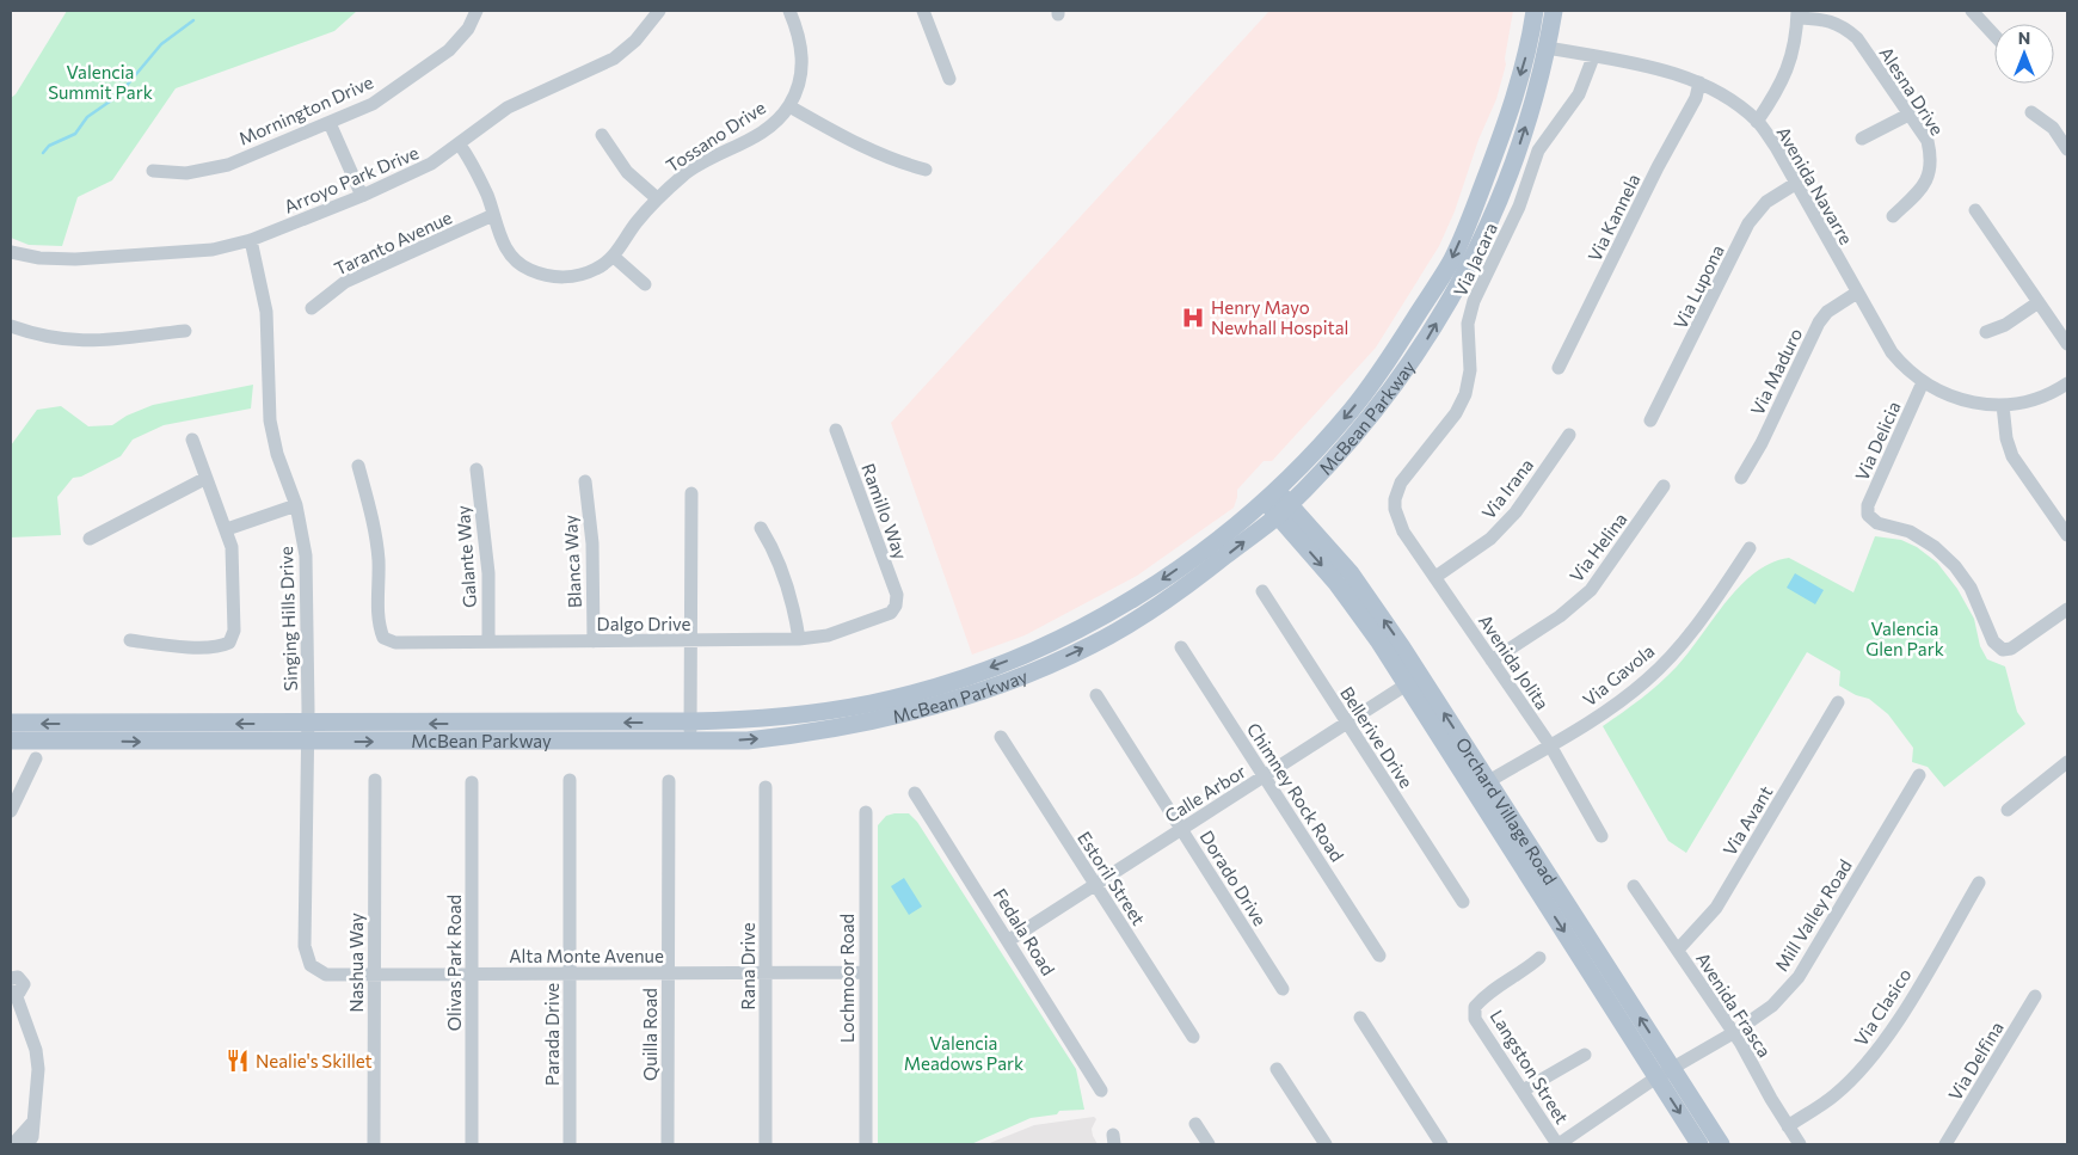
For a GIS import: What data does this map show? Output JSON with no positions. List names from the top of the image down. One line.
{"streets":{"main road":["McBean Parkway","Orchard Village Road"],"street":["Alesna Drive","Mornington Drive","Tossano Drive","Arroyo Park Drive","Avenida Navarre","Via Kannela","Taranto Avenue","Via Jacara","Via Lupona","Via Maduro","Via Delicia","Via Irana","Ramillo Way","Via Helina","Galante Way","Blanca Way","Singing Hills Drive","Dalgo Drive","Avenida Jolita","Via Gavola","Bellerive Drive","Chimney Rock Road","Calle Arbor","Via Avant","Estoril Street","Dorado Drive","Mill Valley Road","Fedala Road","Alta Monte Avenue","Nashua Way","Olivas Park Road","Rana Drive","Lochmoor Road","Avenida Frasca","Via Clasico","Parada Drive","Quilla Road","Via Delfina","Langston Street"]},"crossings":[["Tossano Drive","Arroyo Park Drive"],["Tossano Drive","Taranto Avenue"],["Arroyo Park Drive","Singing Hills Drive"],["Avenida Navarre","Via Kannela"],["Avenida Navarre","Via Jacara"],["Avenida Navarre","Via Lupona"],["Avenida Navarre","Via Maduro"],["Avenida Navarre","McBean Parkway"],["Avenida Navarre","Via Delicia"],["Via Jacara","Avenida Jolita"],["McBean Parkway","Singing Hills Drive"],["McBean Parkway","Orchard Village Road"],["Via Irana","Avenida Jolita"],["Ramillo Way","Dalgo Drive"],["Via Helina","Avenida Jolita"],["Galante Way","Dalgo Drive"],["Blanca Way","Dalgo Drive"],["Singing Hills Drive","Alta Monte Avenue"],["Avenida Jolita","Via Gavola"],["Via Gavola","Orchard Village Road"],["Bellerive Drive","Calle Arbor"],["Chimney Rock Road","Calle Arbor"],["Calle Arbor","Orchard Village Road"],["Calle Arbor","Estoril Street"],["Calle Arbor","Dorado Drive"],["Calle Arbor","Fedala Road"],["Orchard Village Road","Mill Valley Road"],["Via Avant","Avenida Frasca"],["Mill Valley Road","Avenida Frasca"],["Mill Valley Road","Langston Street"],["Alta Monte Avenue","Nashua Way"],["Alta Monte Avenue","Olivas Park Road"],["Alta Monte Avenue","Rana Drive"],["Alta Monte Avenue","Lochmoor Road"],["Alta Monte Avenue","Parada Drive"],["Alta Monte Avenue","Quilla Road"],["Avenida Frasca","Via Clasico"]],"parks":["Valencia Summit Park","Valencia Glen Park","Valencia Meadows Park"],"places":{"hospital":["Henry Mayo Newhall Hospital"],"restaurant":["Nealie's Skillet"]},"north":"top"}
